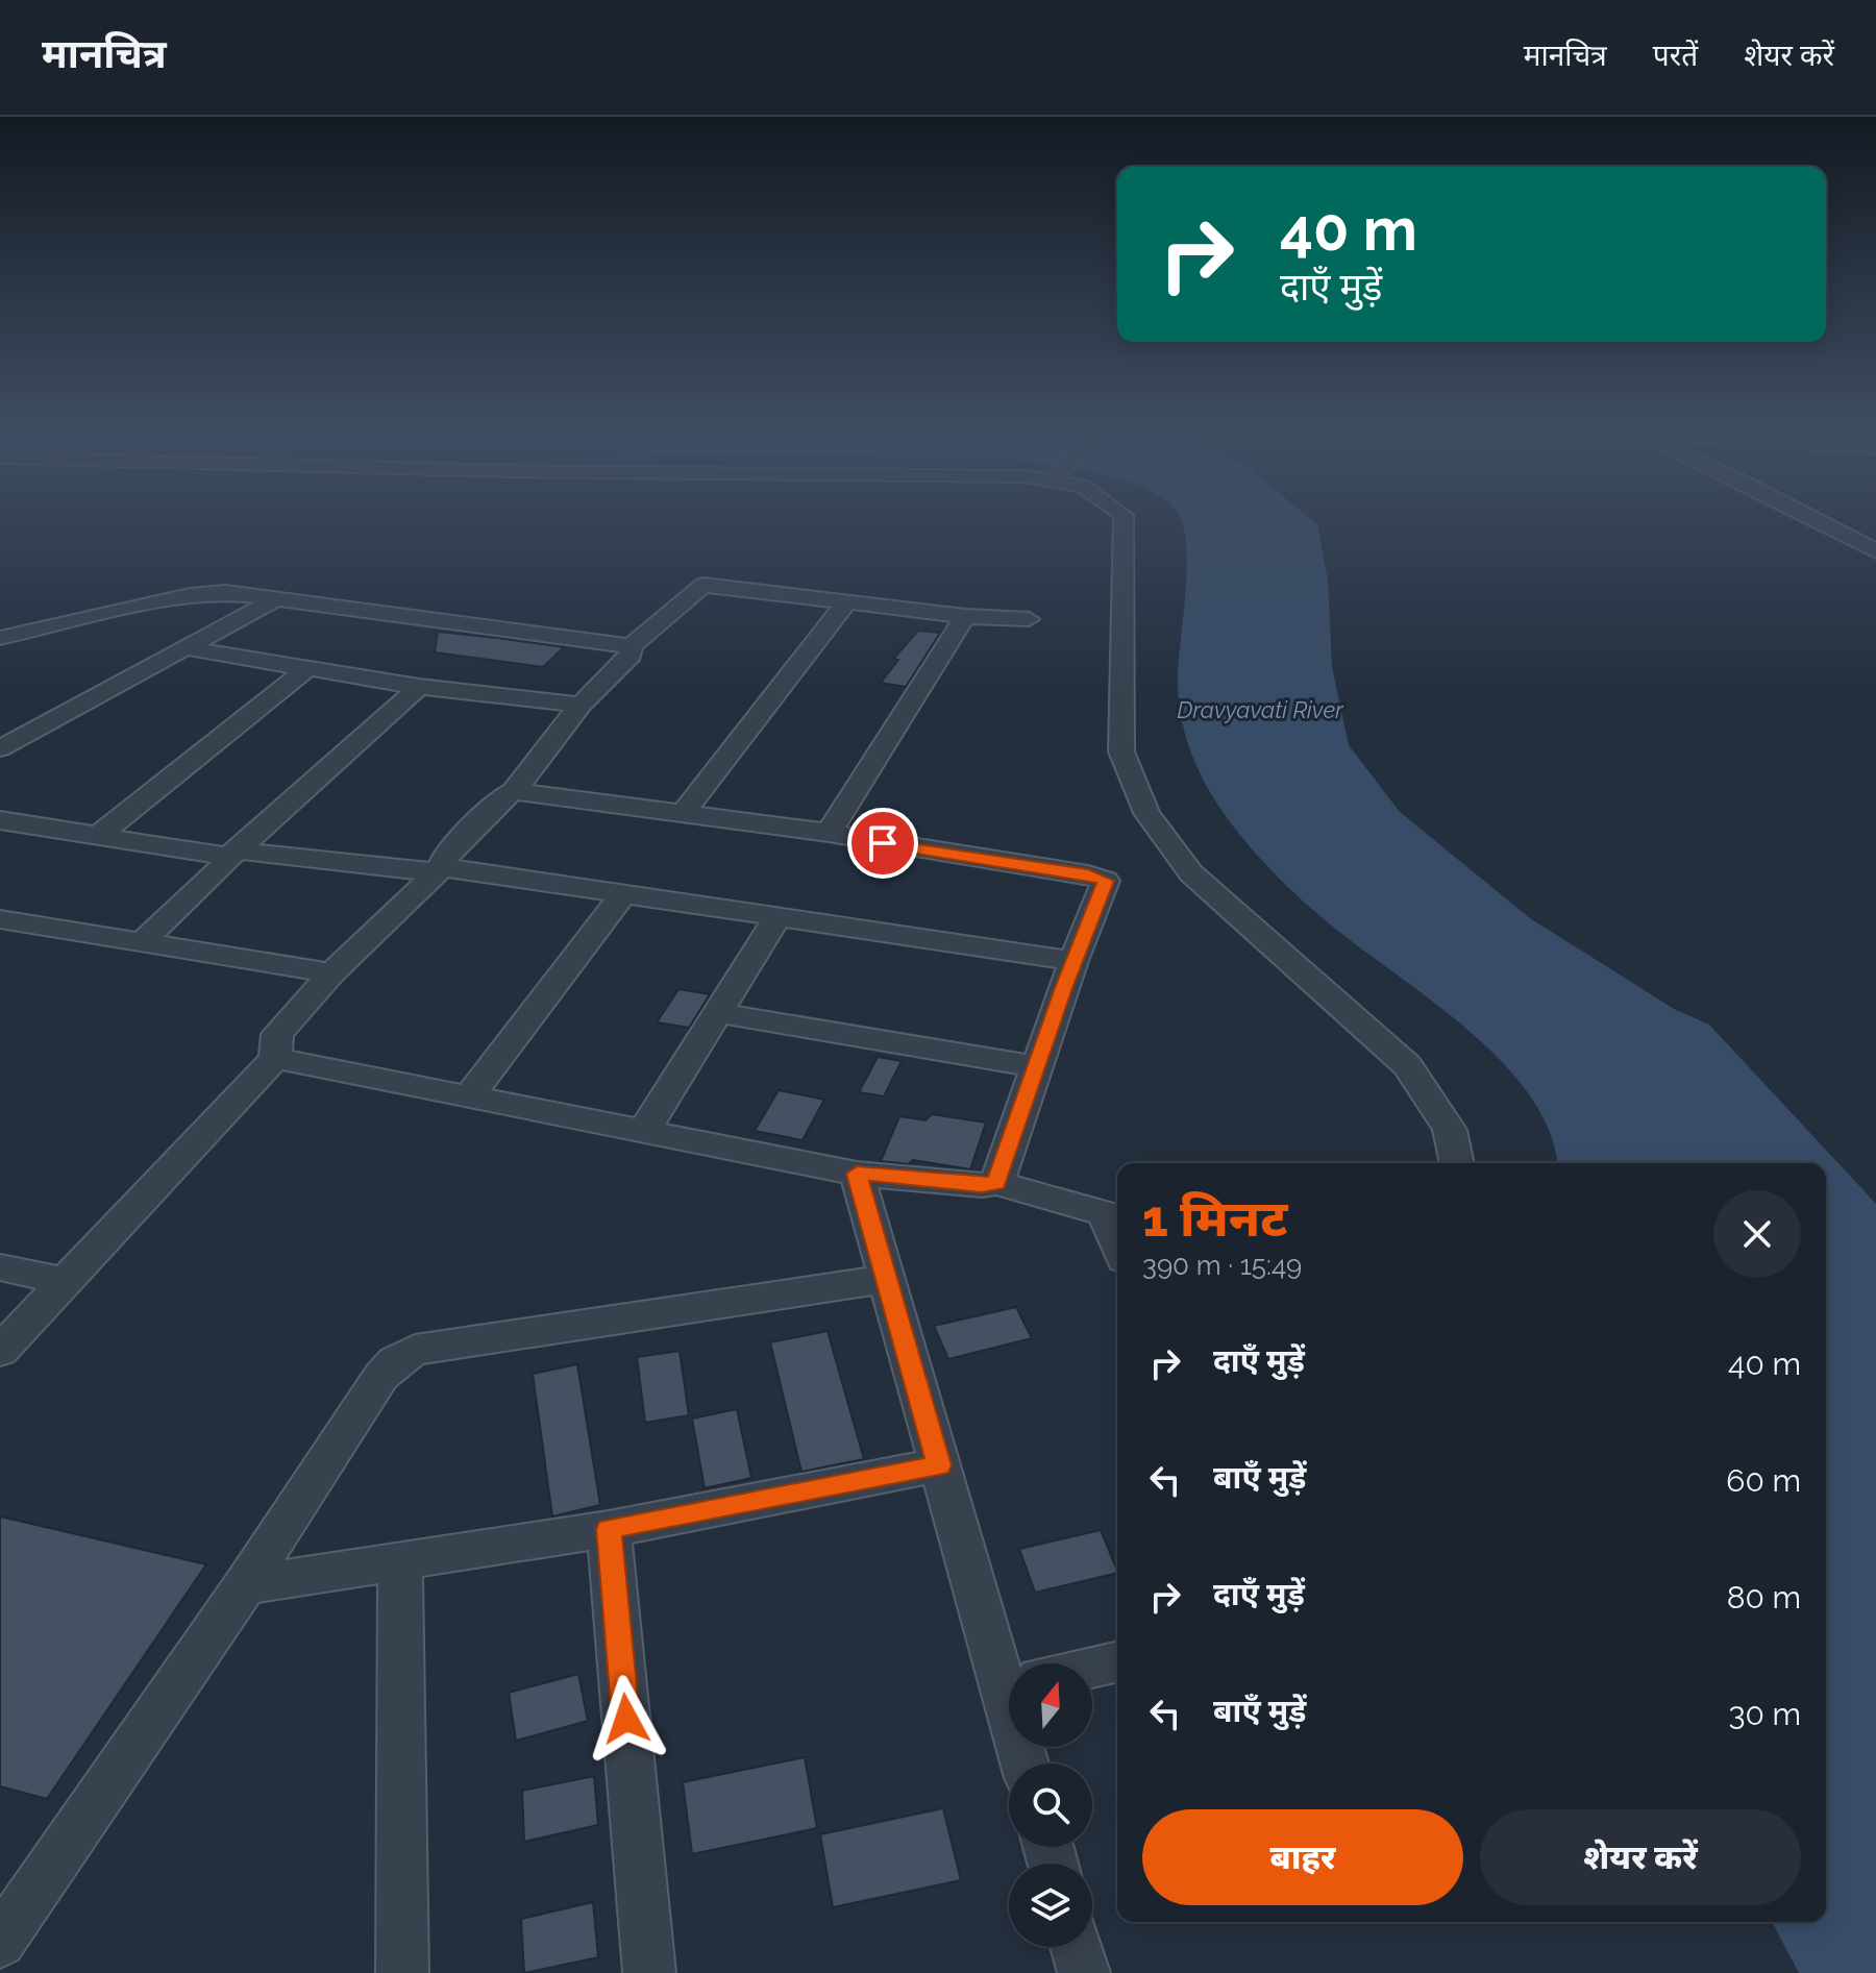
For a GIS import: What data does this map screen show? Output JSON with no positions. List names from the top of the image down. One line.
{"water":["Dravyavati River"],"north":"top","page":{"header":"मानचित्र","nav":["मानचित्र","परतें","शेयर करें"],"turn":["40 m","दाएँ मुड़ें"],"heading":["1 मिनट","390 m · 15:49"],"list":[{"name":"दाएँ मुड़ें","value":"40 m"},{"name":"बाएँ मुड़ें","value":"60 m"},{"name":"दाएँ मुड़ें","value":"80 m"},{"name":"बाएँ मुड़ें","value":"30 m"}],"buttons":["बाहर","शेयर करें"]}}
